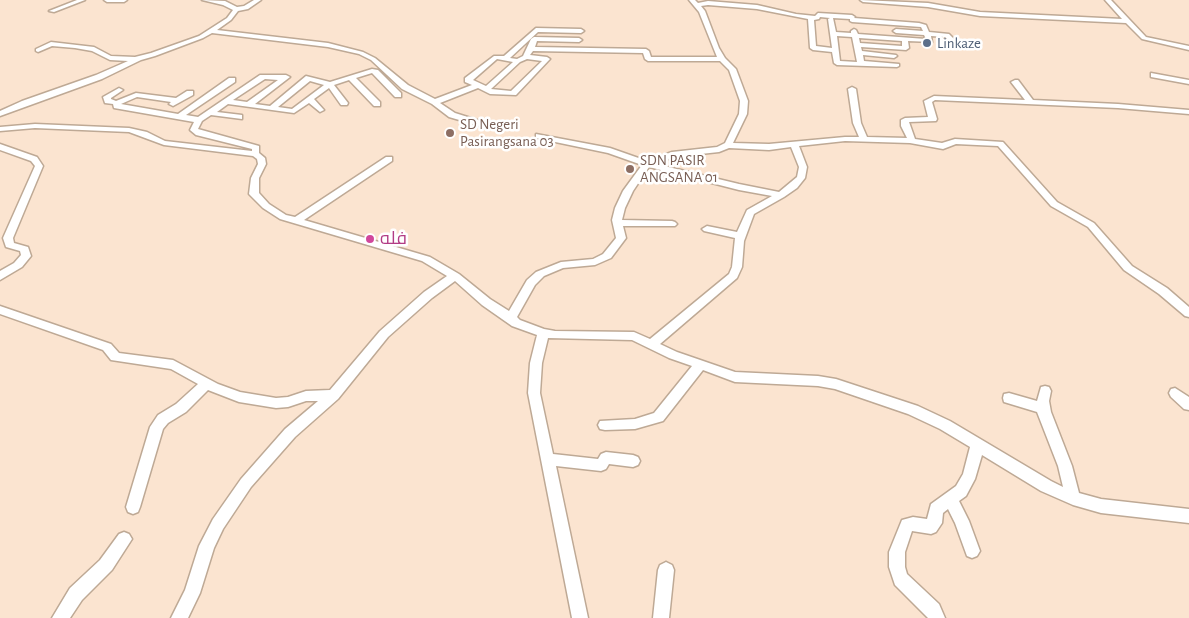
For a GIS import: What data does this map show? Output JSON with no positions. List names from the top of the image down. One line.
{"places":["Linkaze","SD Negeri Pasirangsana 03","SDN PASIR ANGSANA 01","فله"]}
